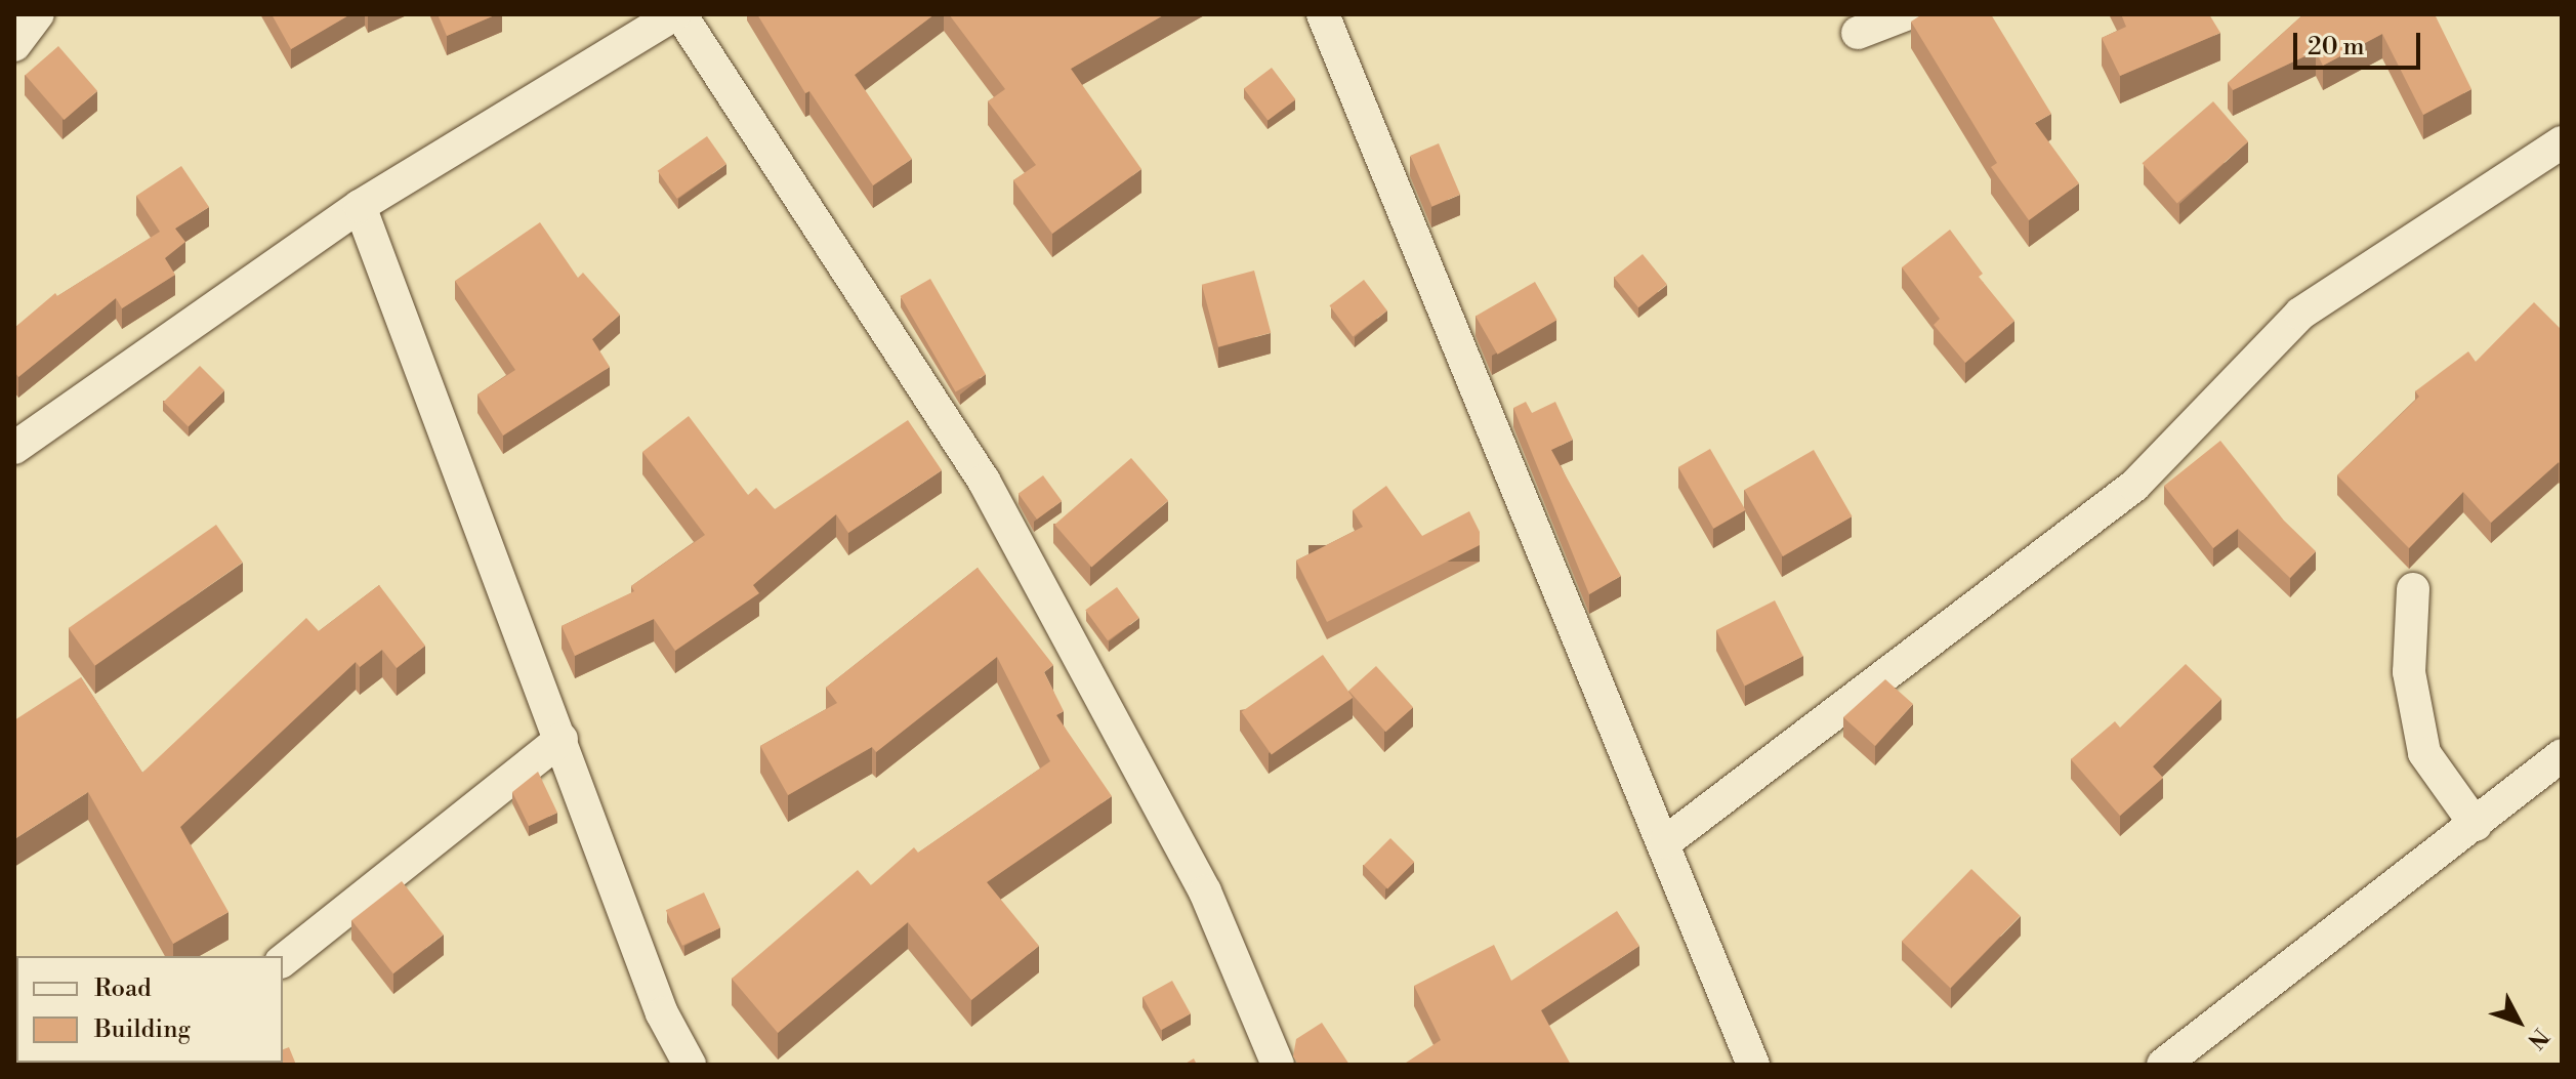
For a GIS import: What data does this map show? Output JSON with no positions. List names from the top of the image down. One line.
{"legend":["Road","Building"],"scale_bar":"20 m","north":"bottom right"}
